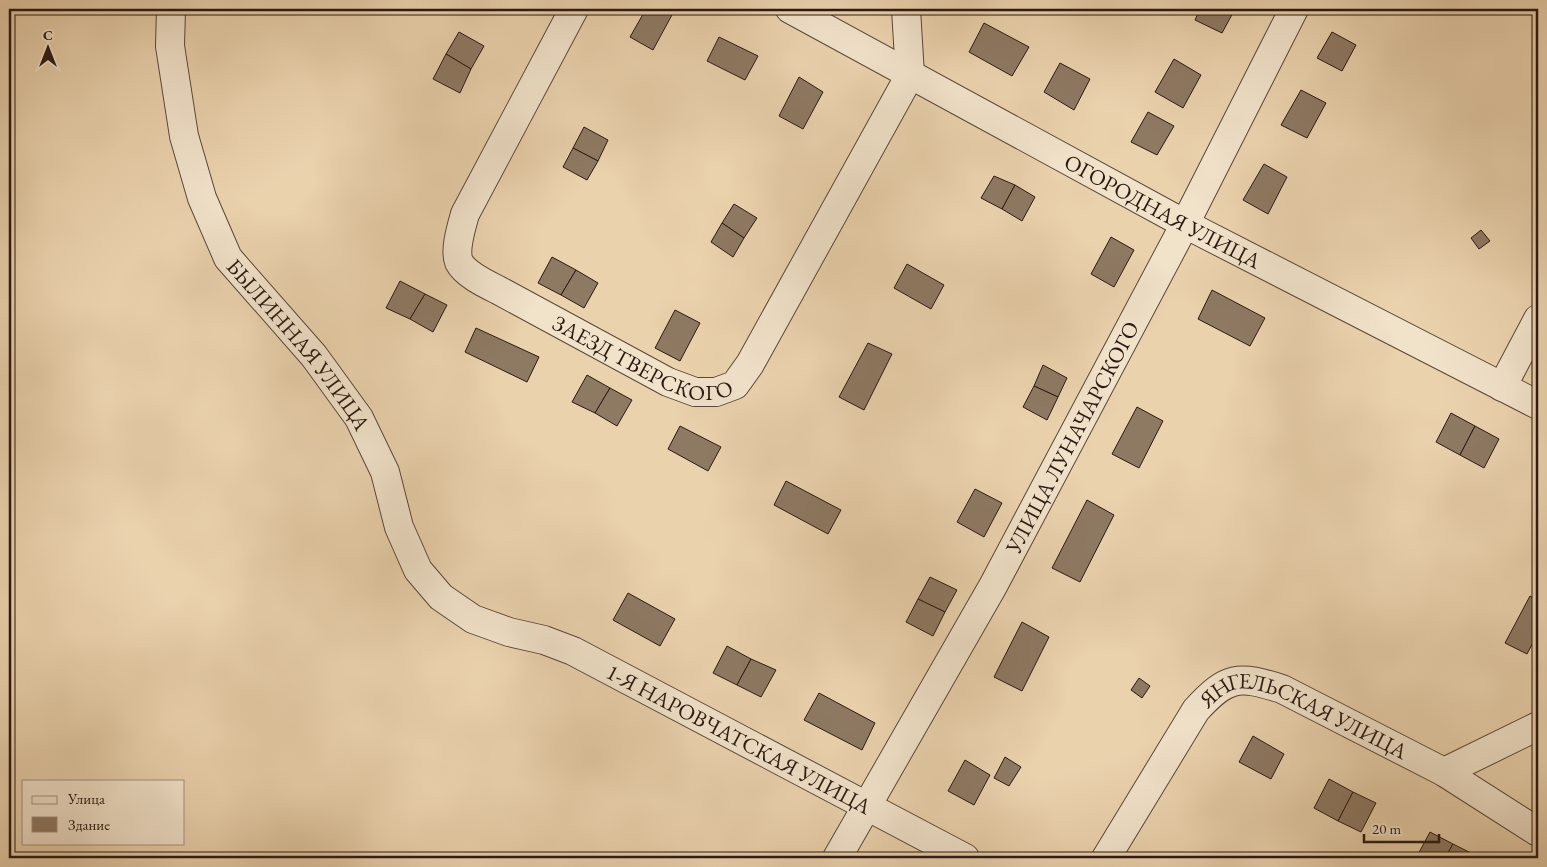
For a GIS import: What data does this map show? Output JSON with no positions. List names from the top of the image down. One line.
{"streets":{"street":["ОГОРОДНАЯ УЛИЦА","БЫЛИННАЯ УЛИЦА","ЗАЕЗД ТВЕРСКОГО","УЛИЦА ЛУНАЧАРСКОГО","ЯНГЕЛЬСКАЯ УЛИЦА","1-Я НАРОВЧАТСКАЯ УЛИЦА"]},"crossings":[["ОГОРОДНАЯ УЛИЦА","ЗАЕЗД ТВЕРСКОГО"],["ОГОРОДНАЯ УЛИЦА","УЛИЦА ЛУНАЧАРСКОГО"],["БЫЛИННАЯ УЛИЦА","1-Я НАРОВЧАТСКАЯ УЛИЦА"],["УЛИЦА ЛУНАЧАРСКОГО","1-Я НАРОВЧАТСКАЯ УЛИЦА"]],"legend":["Улица","Здание"],"scale_bar":"20 m","north":"top"}
